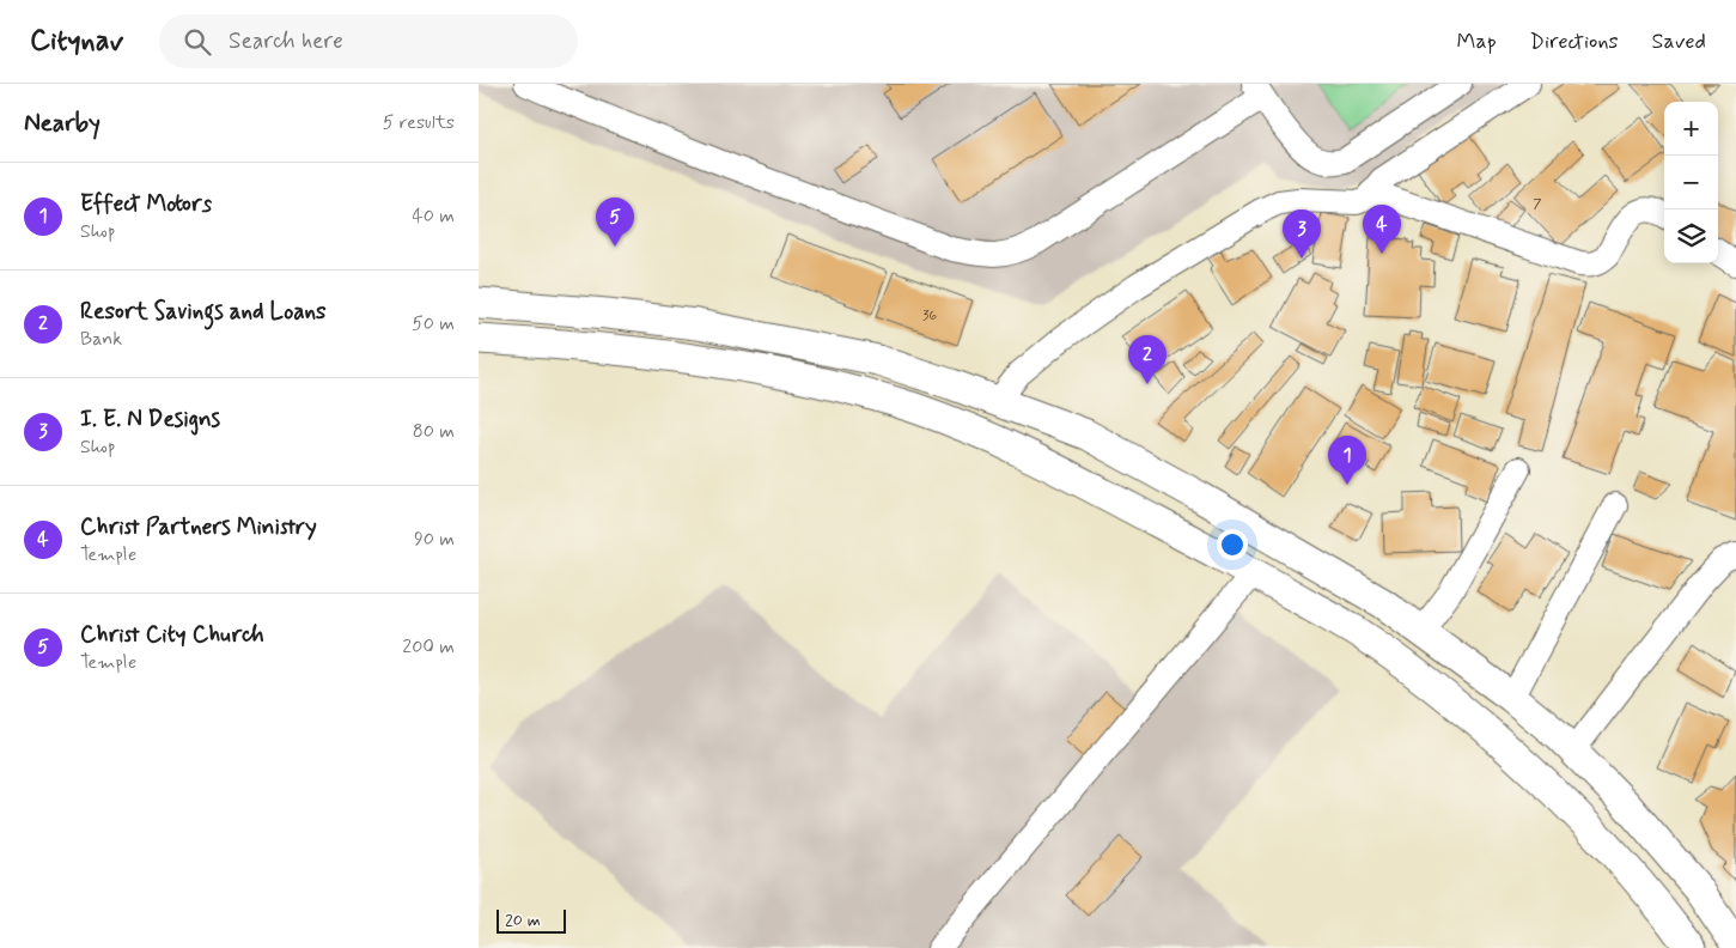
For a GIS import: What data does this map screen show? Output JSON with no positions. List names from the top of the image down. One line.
{"house_numbers":["7","36"],"scale_bar":"20 m","page":{"header":"Citynav","search":"Search here","nav":["Map","Directions","Saved"],"heading":["Nearby","5 results"],"map_buttons":["+","−"],"list":[{"mark":"1","name":"Effect Motors","note":"Shop","value":"40 m"},{"mark":"2","name":"Resort Savings and Loans","note":"Bank","value":"50 m"},{"mark":"3","name":"I. E. N Designs","note":"Shop","value":"80 m"},{"mark":"4","name":"Christ Partners Ministry","note":"Temple","value":"90 m"},{"mark":"5","name":"Christ City Church","note":"Temple","value":"200 m"}],"pins":["5","4","3","2","1"],"scale":"20 m"}}
